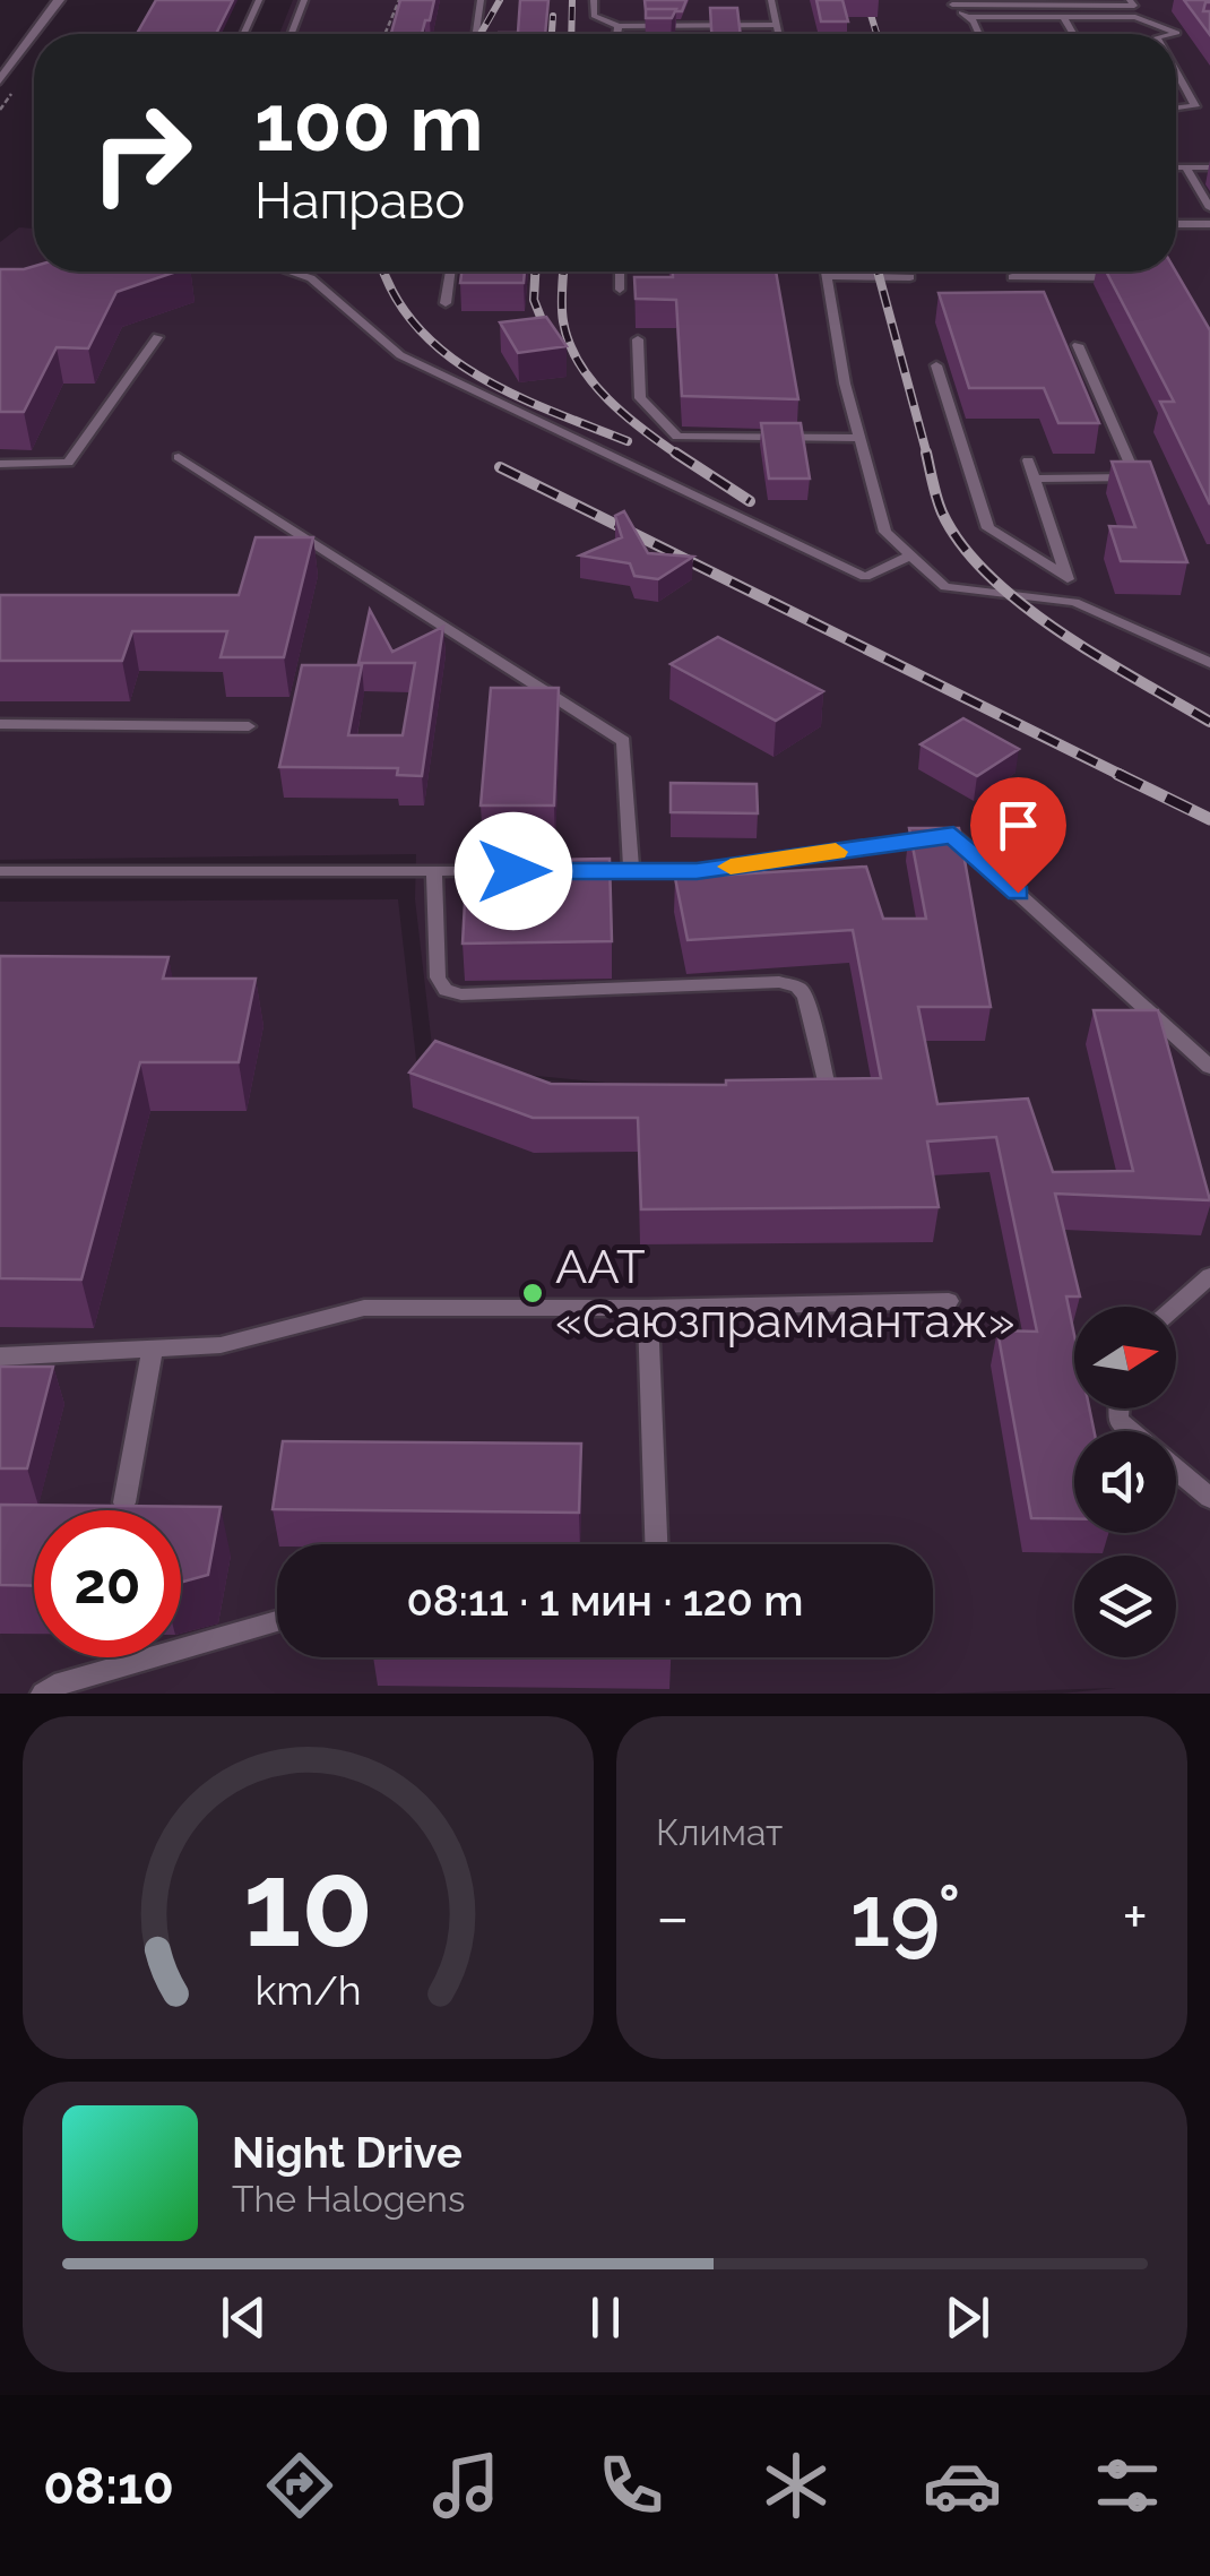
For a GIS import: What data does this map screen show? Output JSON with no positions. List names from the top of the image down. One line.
{"places":["ААТ «Саюзпраммантаж»"],"north":"right","page":{"turn":["100 m","Направо"],"limit":"20","trip":"08:11 · 1 мин · 120 m","tile":"Климат","heat":["−","19°","+"],"song":["Night Drive","The Halogens"],"tabs":"08:10","gauge":["10","km/h"]}}
